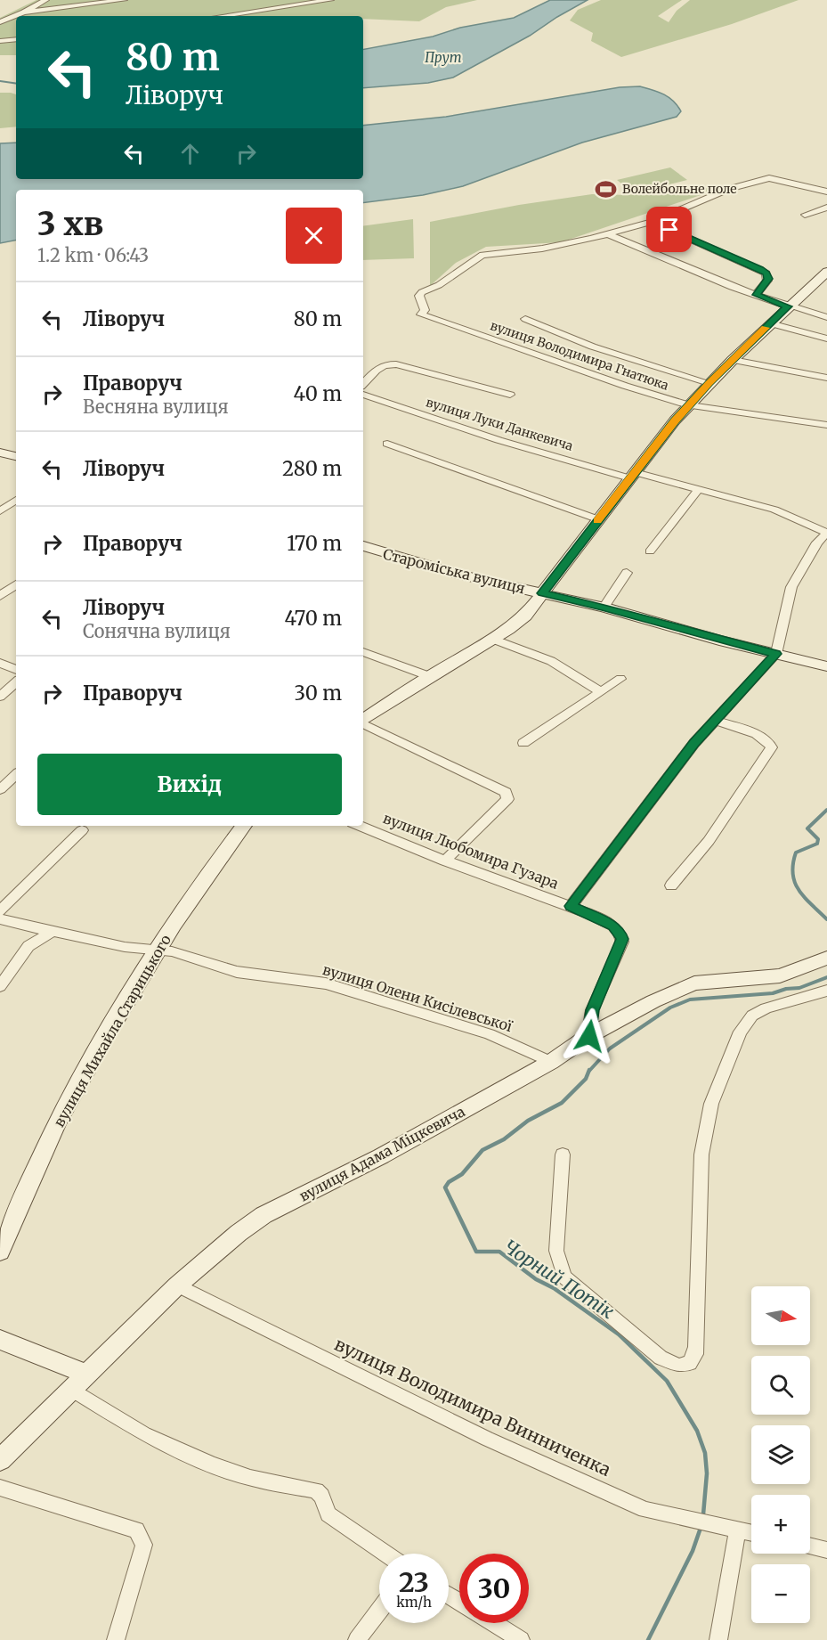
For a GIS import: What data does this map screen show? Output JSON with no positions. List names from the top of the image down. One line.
{"streets":{"street":["вулиця Володимира Гнатюка","вулиця Луки Данкевича","Староміська вулиця","вулиця Любомира Гузара","вулиця Олени Кисілевської","вулиця Михайла Старицького","вулиця Адама Міцкевича","вулиця Володимира Винниченка"]},"crossings":[["вулиця Любомира Гузара","вулиця Адама Міцкевича"],["вулиця Олени Кисілевської","вулиця Михайла Старицького"],["вулиця Олени Кисілевської","вулиця Адама Міцкевича"],["вулиця Адама Міцкевича","вулиця Володимира Винниченка"]],"water":["Прут","Чорний Потік"],"places":{"sports":["Волейбольне поле"]},"north":"right","page":{"turn":["80 m","Ліворуч"],"heading":["3 хв","1.2 km · 06:43"],"list":[{"name":"Ліворуч","value":"80 m"},{"name":"Праворуч","note":"Весняна вулиця","value":"40 m"},{"name":"Ліворуч","value":"280 m"},{"name":"Праворуч","value":"170 m"},{"name":"Ліворуч","note":"Сонячна вулиця","value":"470 m"},{"name":"Праворуч","value":"30 m"}],"buttons":"Вихід","map_buttons":["+","−"],"speed":"23 km/h","limit":"30"}}
